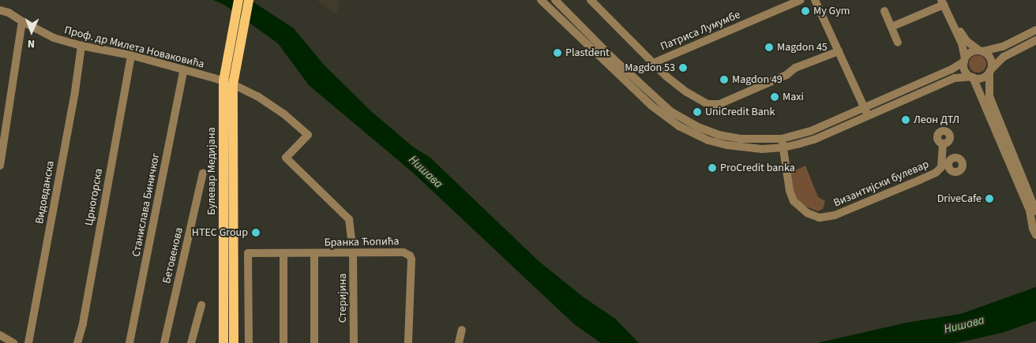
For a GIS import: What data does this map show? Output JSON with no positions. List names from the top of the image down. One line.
{"streets":{"main road":["Булевар Медијана"],"street":["Патриса Лумумбе","Проф. др Милета Новаковића","Византијски булевар","Видовданска","Црногорска","Станислава Биничког","Бранка Ћопића","Бетовенова","Стеријина"]},"crossings":[["Проф. др Милета Новаковића","Булевар Медијана"],["Проф. др Милета Новаковића","Видовданска"],["Проф. др Милета Новаковића","Црногорска"],["Проф. др Милета Новаковића","Станислава Биничког"],["Бранка Ћопића","Стеријина"]],"water":["Нишава"],"places":["My Gym","Magdon 45","Plastdent","Magdon 53","Magdon 49","Maxi","UniCredit Bank","Леон ДТЛ","ProCredit banka","DriveCafe","HTEC Group"],"north":"bottom"}
